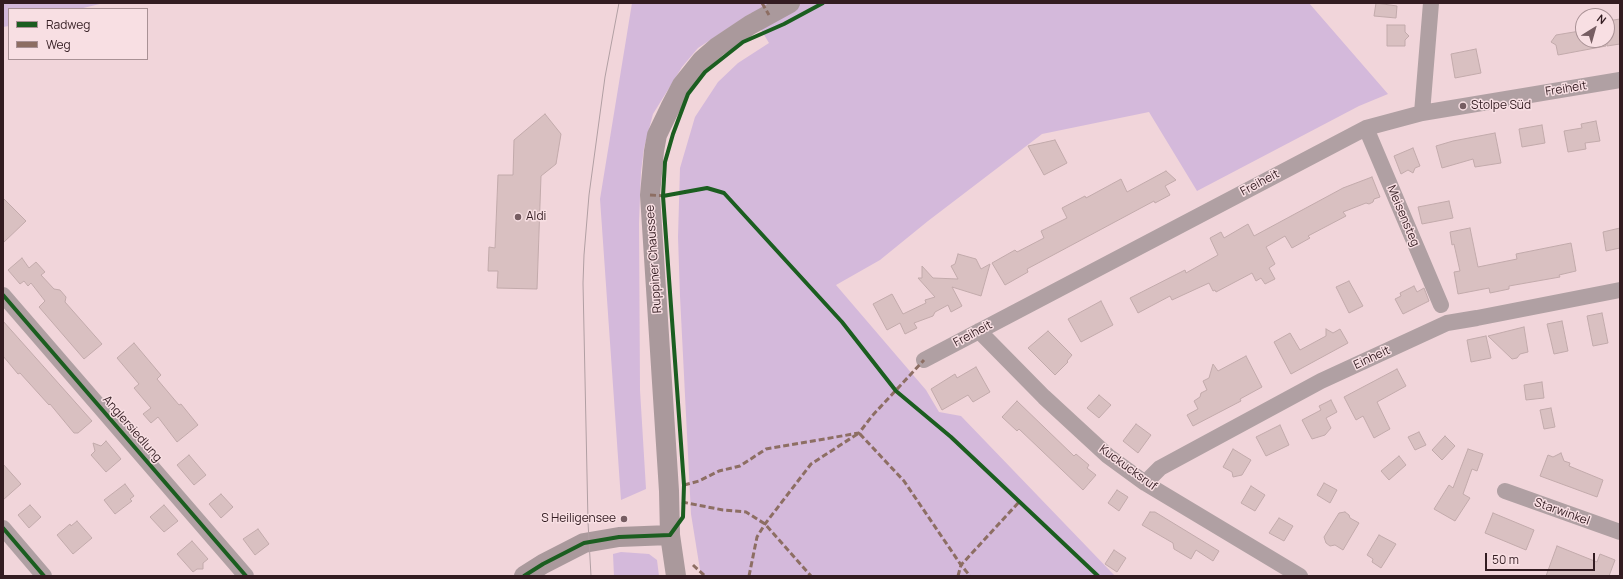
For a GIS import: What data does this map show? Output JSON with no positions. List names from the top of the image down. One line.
{"streets":{"main road":["Ruppiner Chaussee"],"street":["Freiheit","Meisensteg","Einheit","Anglersiedlung","Kuckucksruf","Starwinkel"]},"crossings":[["Freiheit","Meisensteg"],["Freiheit","Kuckucksruf"],["Einheit","Kuckucksruf"]],"places":["Stolpe Süd","Aldi","S Heiligensee"],"legend":["Radweg","Weg"],"scale_bar":"50 m","north":"top right"}
